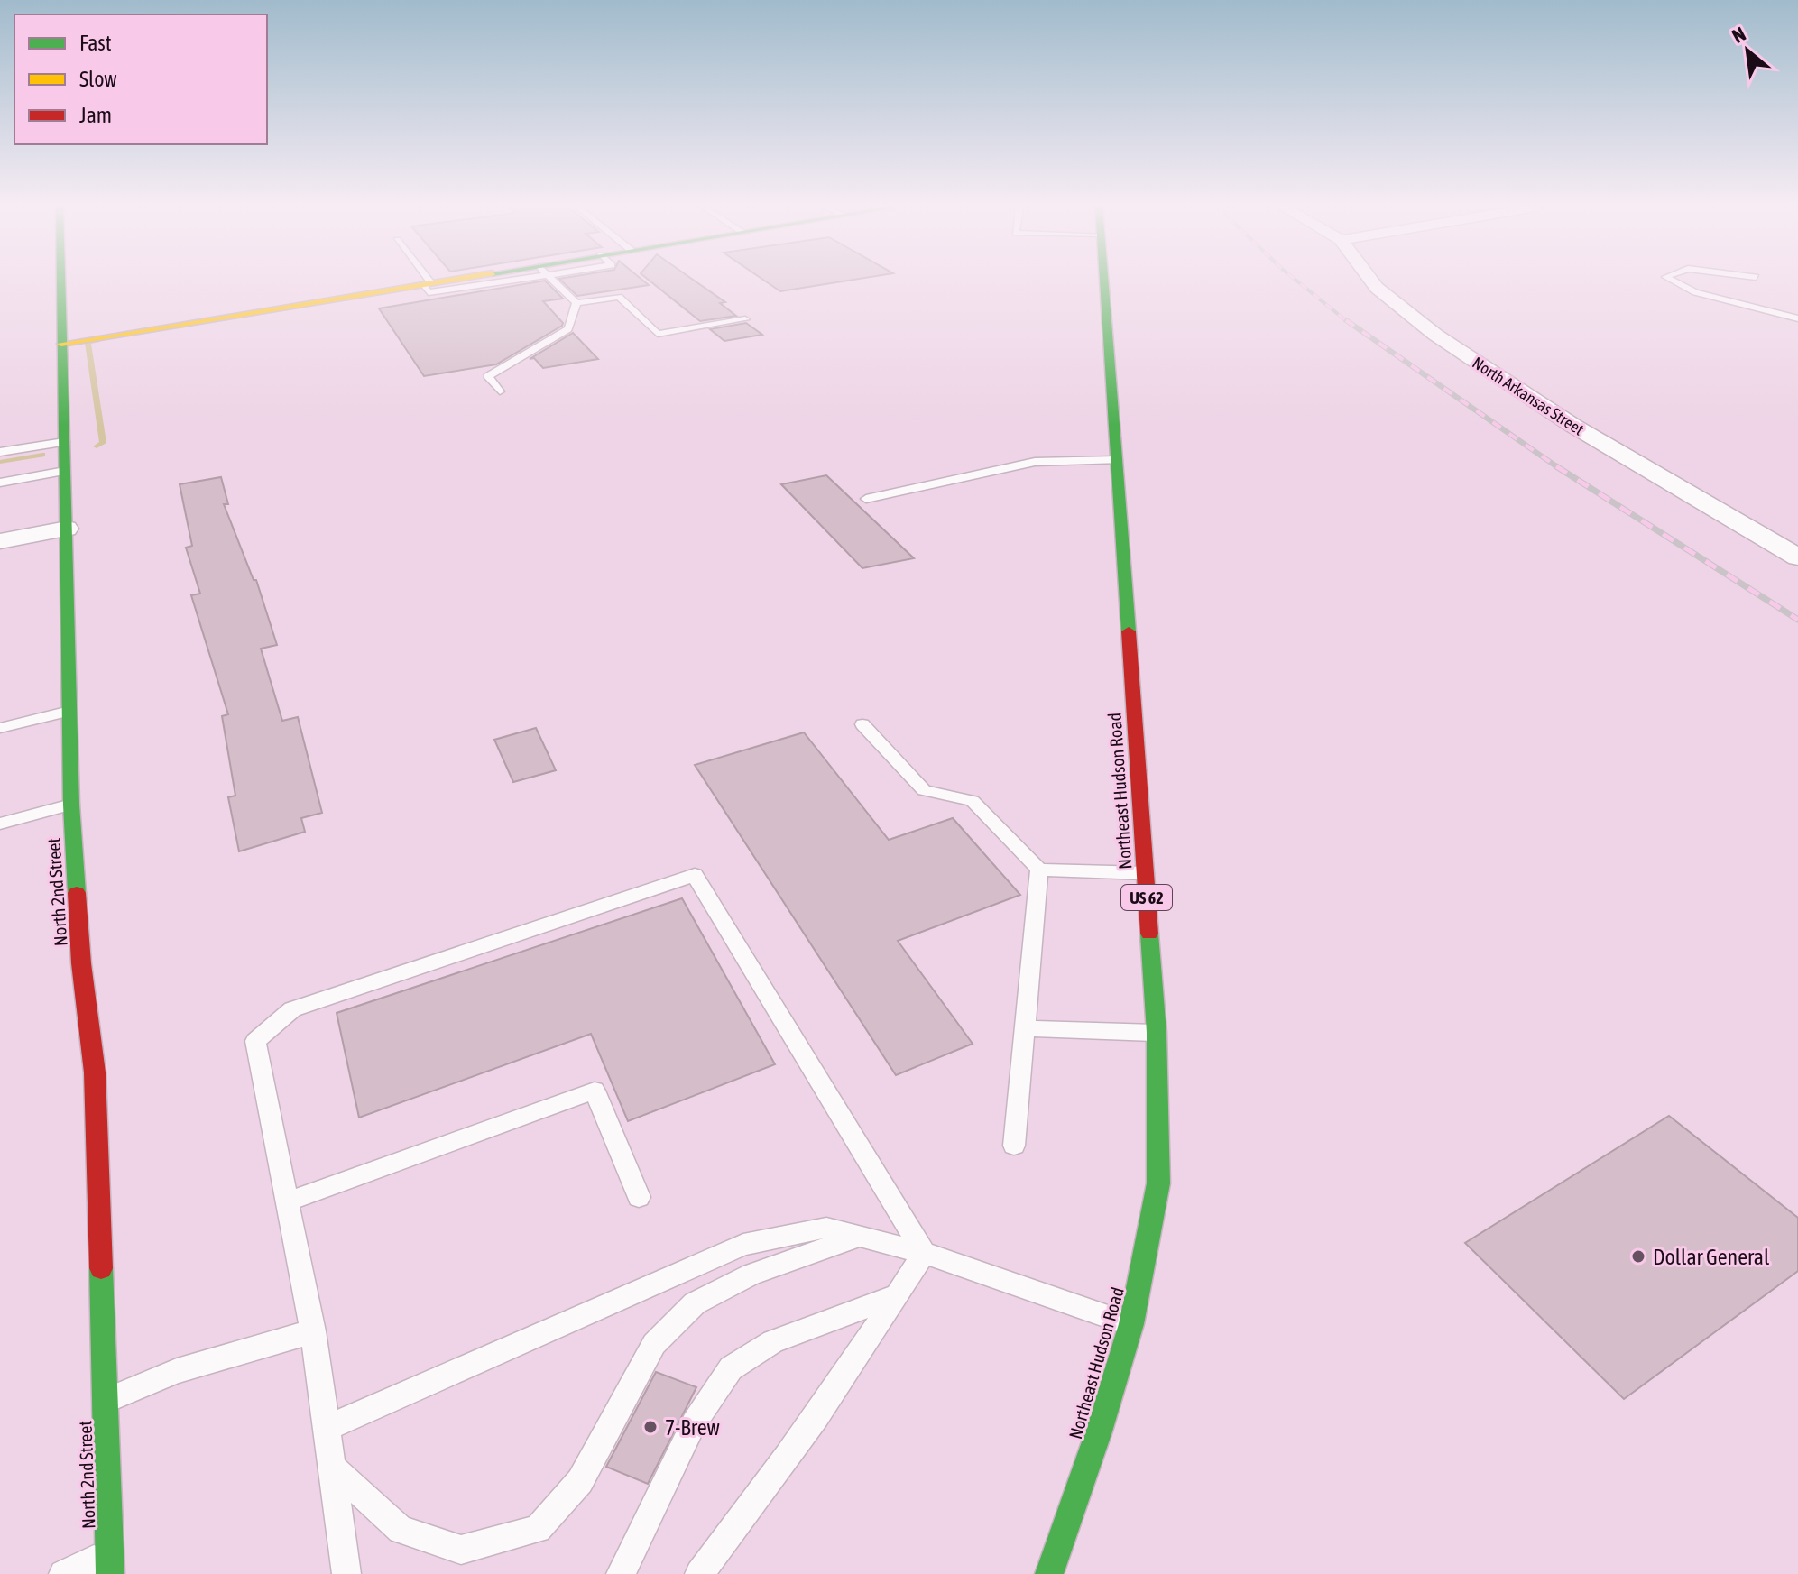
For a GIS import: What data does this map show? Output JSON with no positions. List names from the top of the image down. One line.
{"streets":{"main road":["Northeast Hudson Road","North 2nd Street","US 62"],"street":["North Arkansas Street"]},"places":["Dollar General","7-Brew"],"legend":["Fast","Slow","Jam"],"north":"top left"}
